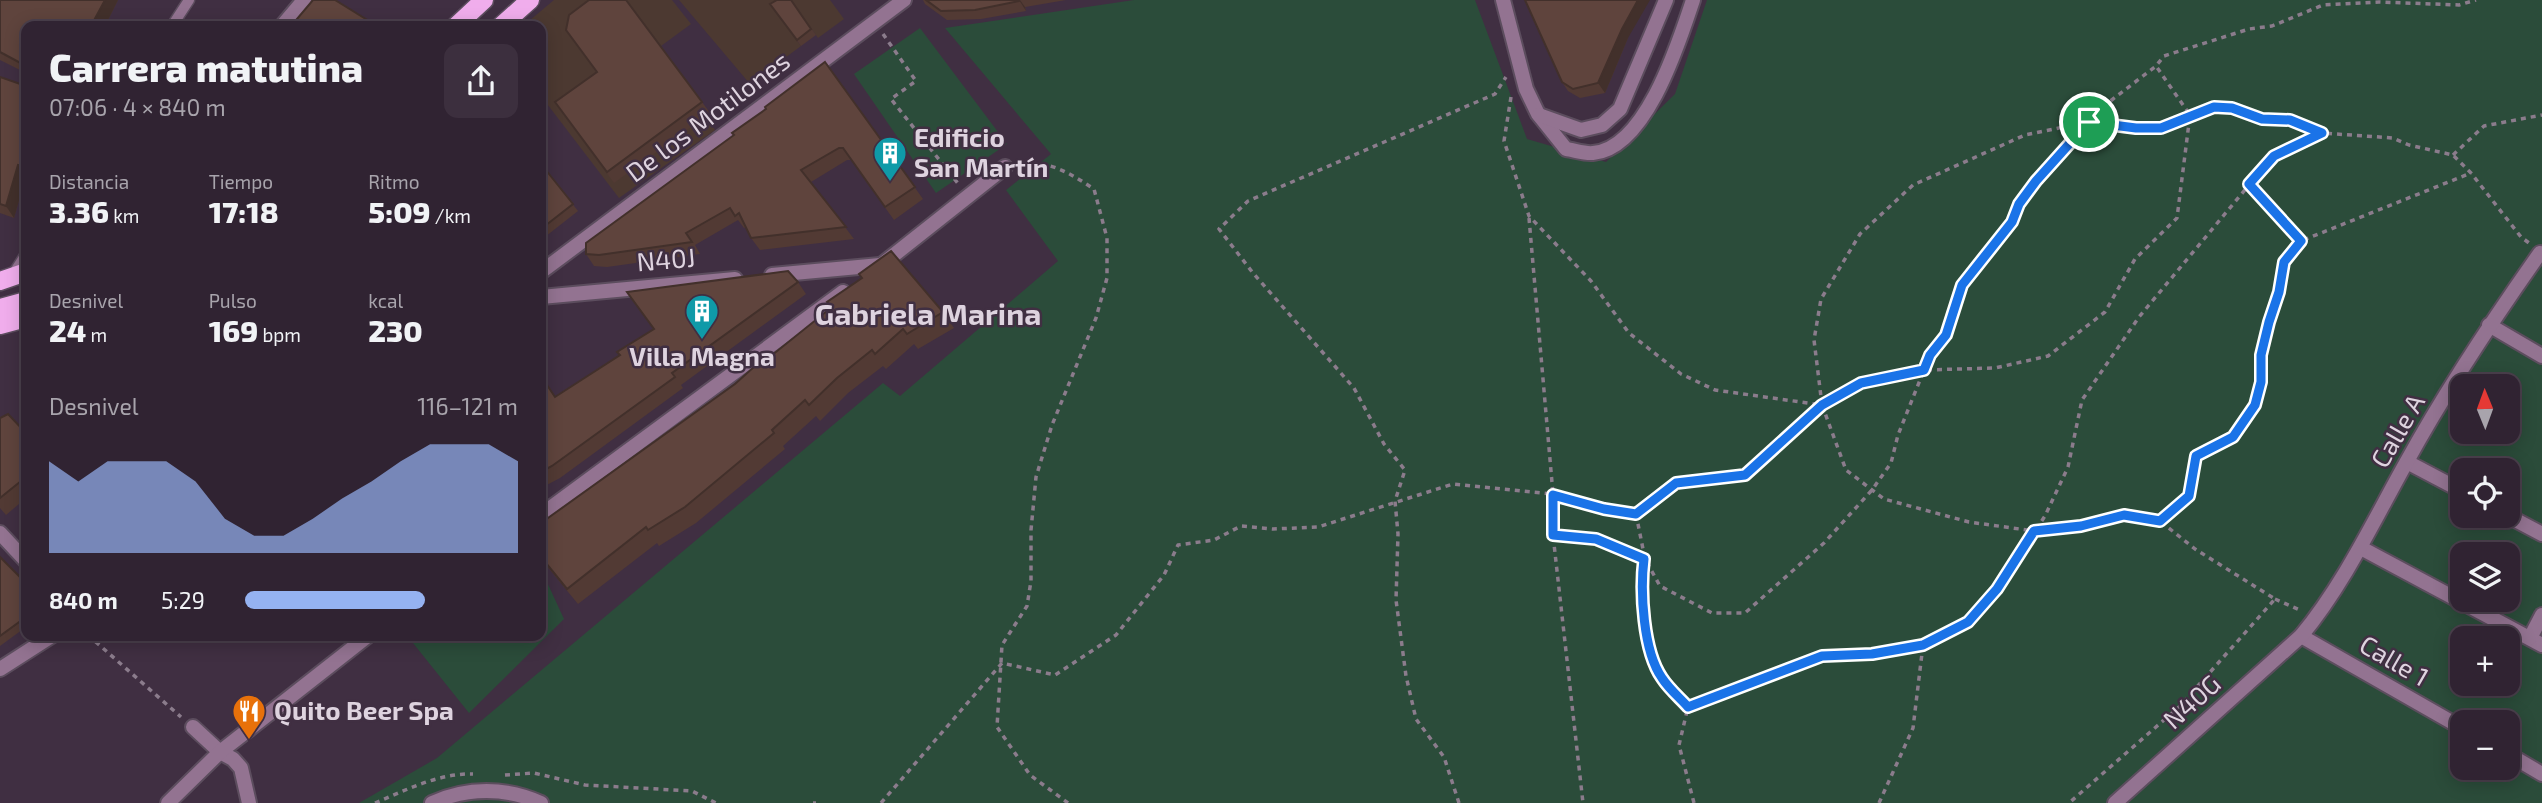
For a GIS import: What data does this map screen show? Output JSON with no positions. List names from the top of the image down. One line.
{"streets":{"street":["De los Motilones","N40J","Calle A","Calle 1","N40G"]},"crossings":[["Calle A","Calle 1"],["Calle A","N40G"],["Calle 1","N40G"]],"districts":["Gabriela Marina"],"places":{"building":["Edificio San Martín","Villa Magna"],"restaurant":["Quito Beer Spa"]},"north":"top","page":{"heading":["Carrera matutina","07:06 · 4 × 840 m"],"stats":[["Distancia","3.36 km"],["Tiempo","17:18"],["Ritmo","5:09 /km"],["Desnivel","24 m"],["Pulso","169 bpm"],["kcal","230"]],"map_buttons":["+","−"],"chart":["Desnivel","116–121 m"],"list":[{"name":"840 m","note":"5:29"}]}}
